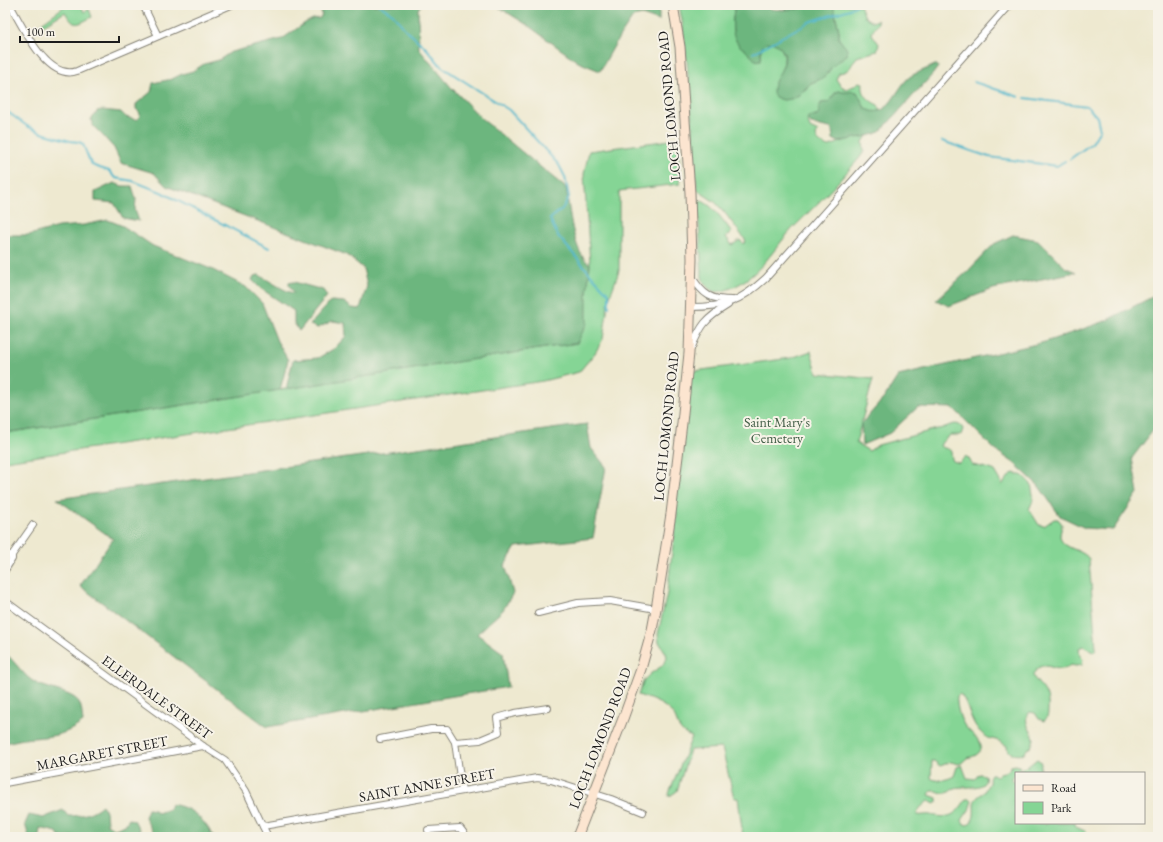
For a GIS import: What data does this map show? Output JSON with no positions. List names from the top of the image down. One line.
{"streets":{"main road":["LOCH LOMOND ROAD"],"street":["ELLERDALE STREET","MARGARET STREET","SAINT ANNE STREET"]},"crossings":[["LOCH LOMOND ROAD","SAINT ANNE STREET"],["ELLERDALE STREET","MARGARET STREET"],["ELLERDALE STREET","SAINT ANNE STREET"]],"parks":["Saint Mary's Cemetery"],"legend":["Road","Park"],"scale_bar":"100 m"}
